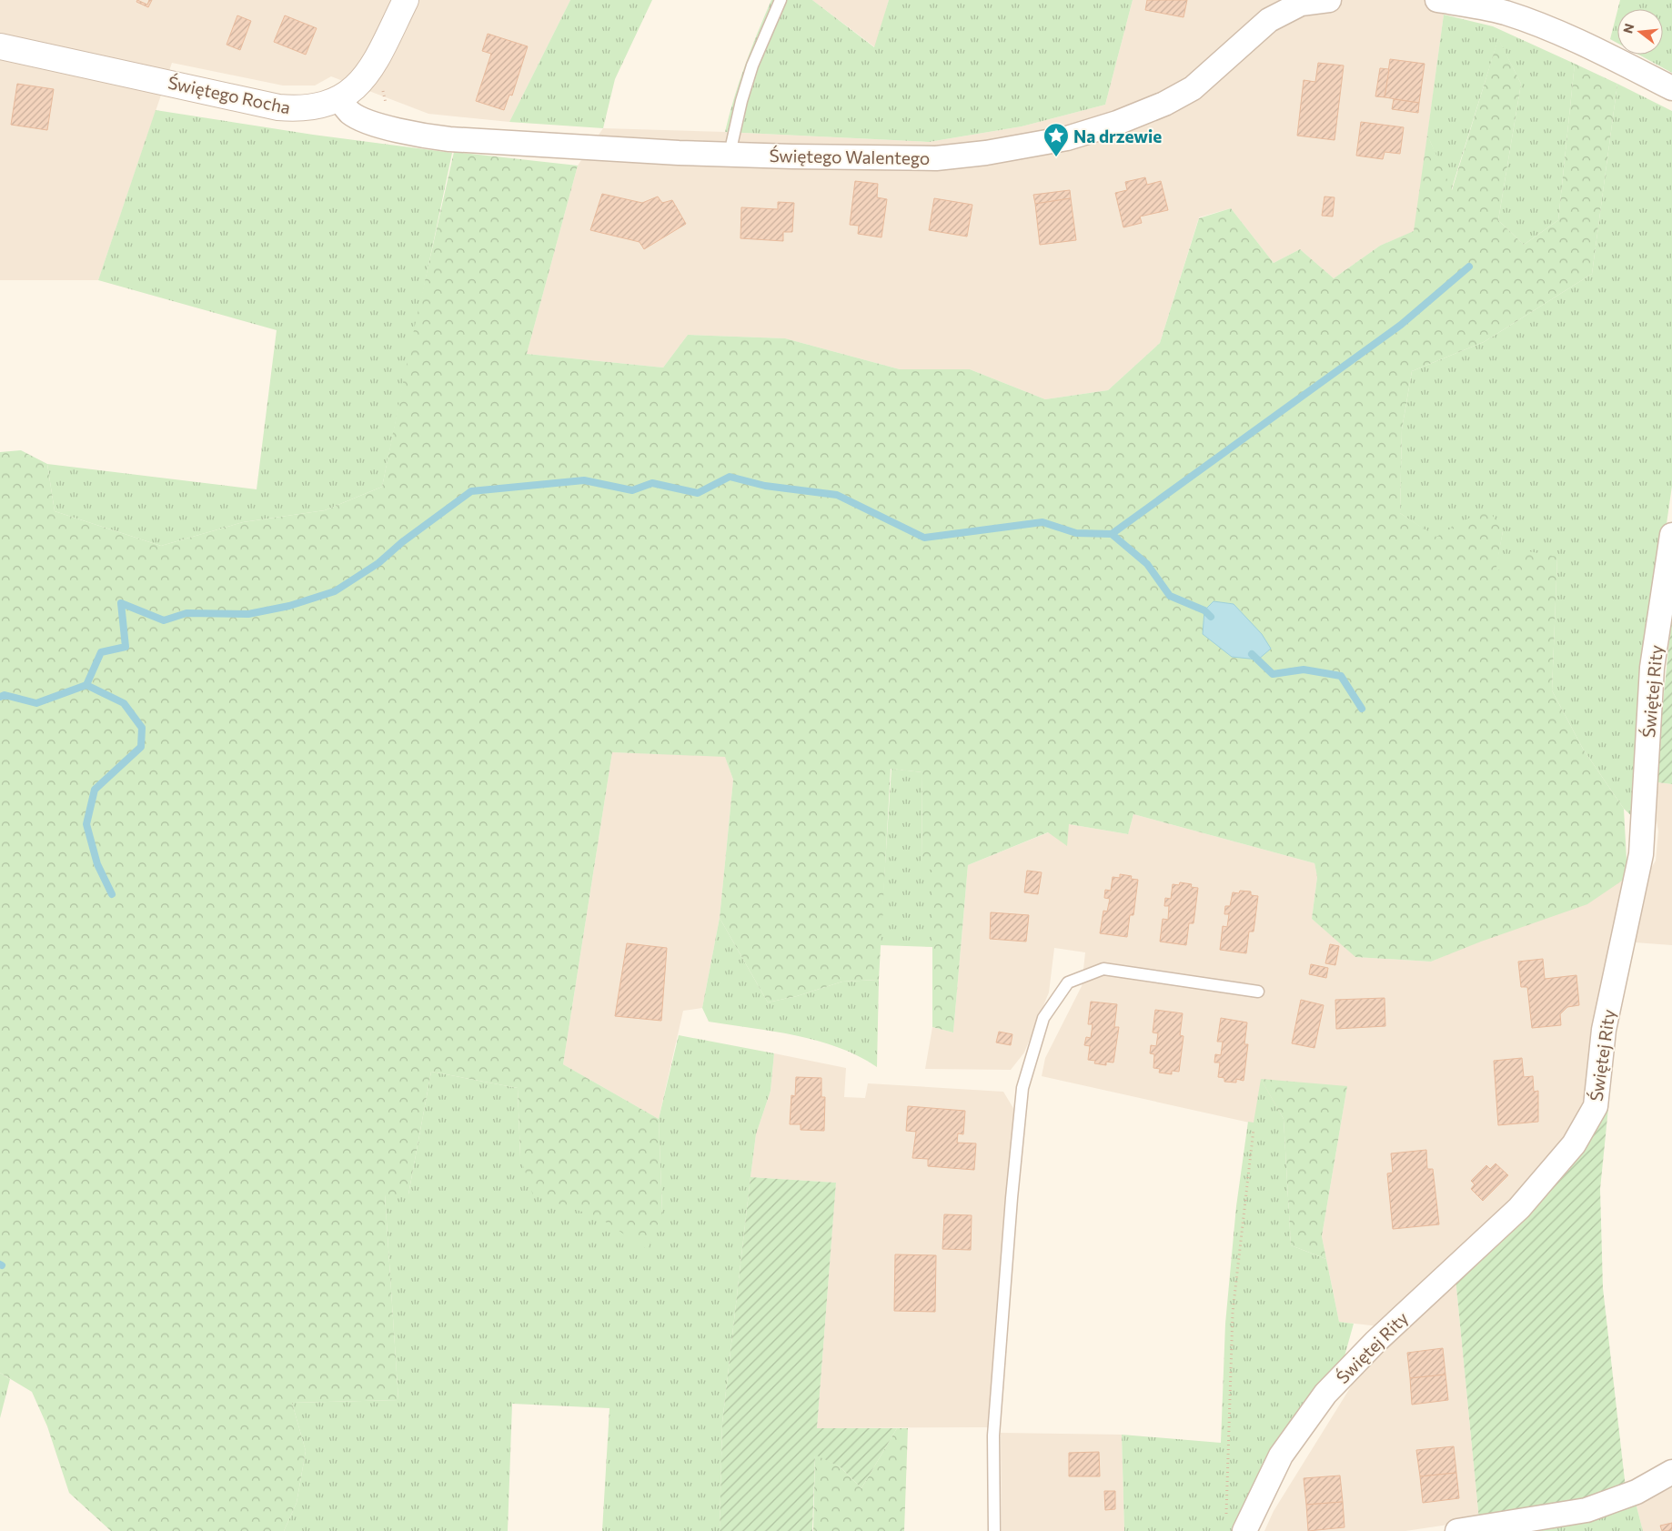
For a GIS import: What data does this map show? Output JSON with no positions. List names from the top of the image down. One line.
{"streets":{"street":["Świętego Rocha","Świętego Walentego","Świętej Rity"]},"crossings":[["Świętego Rocha","Świętego Walentego"]],"places":{"place":["Na drzewie"]},"north":"left"}
